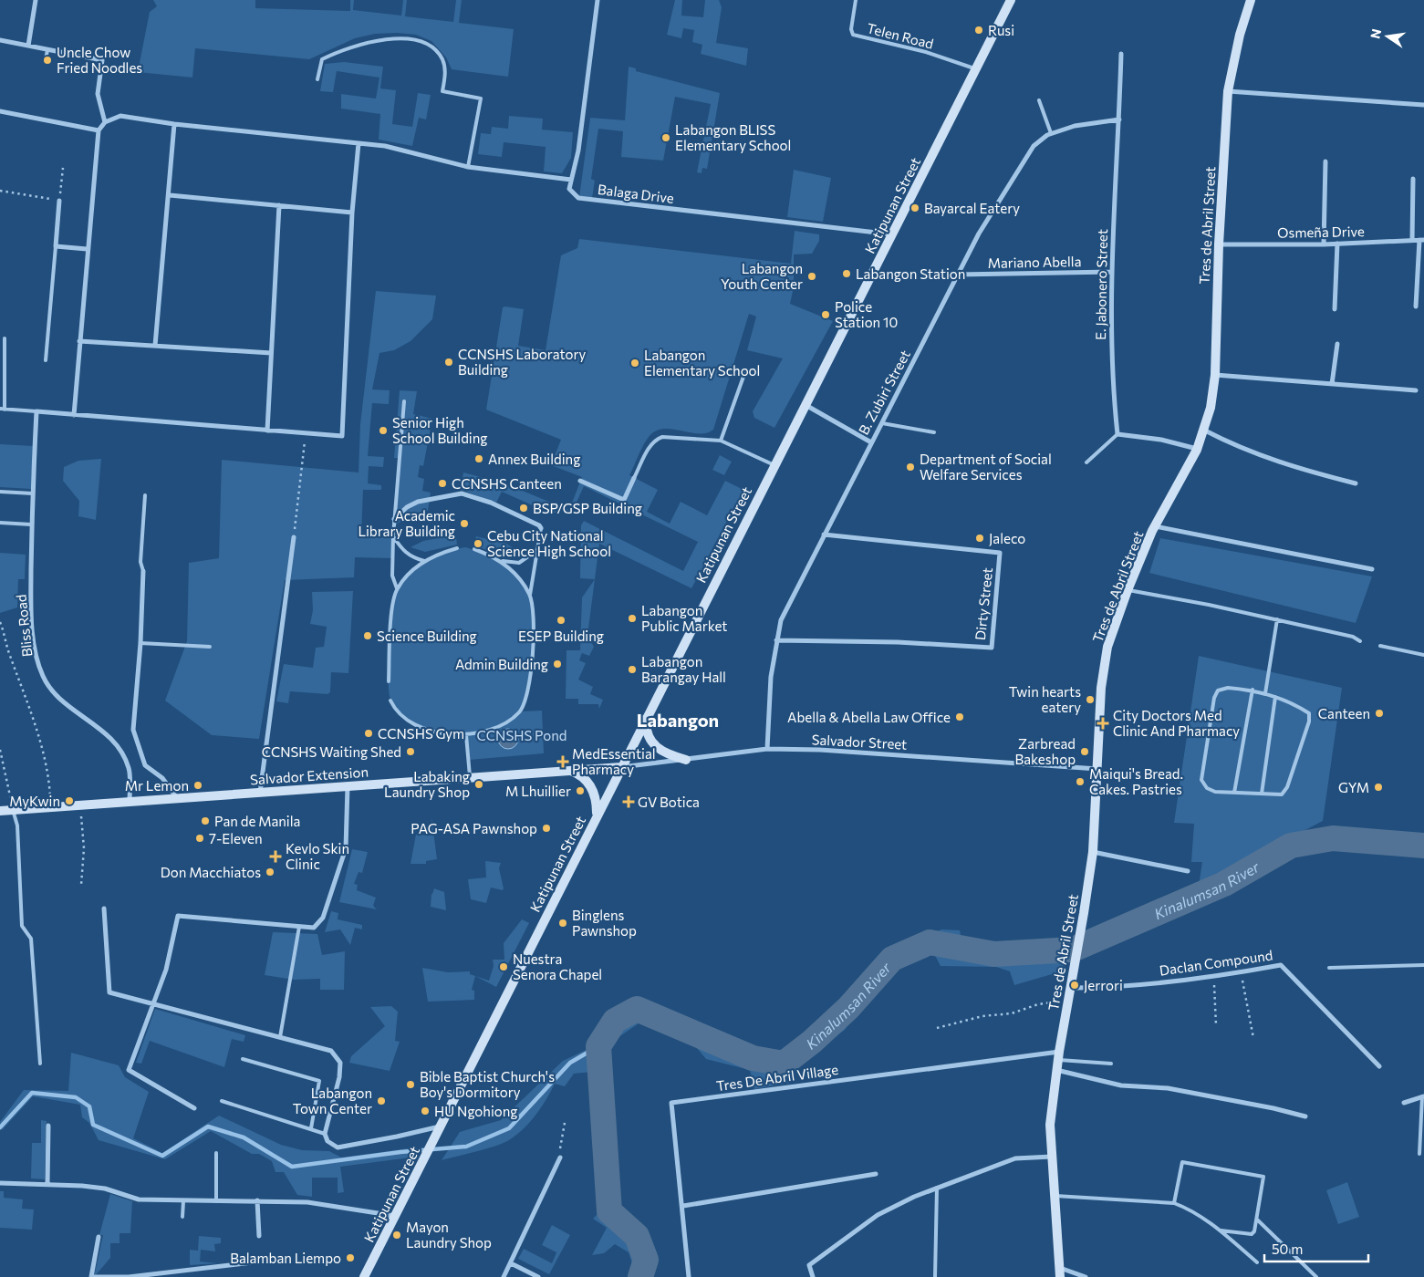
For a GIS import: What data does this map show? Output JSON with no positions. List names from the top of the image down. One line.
{"streets":{"main road":["Katipunan Street","Tres de Abril Street","Salvador Extension"],"street":["Balaga Drive","Osmeña Drive","Mariano Abella","E. Jabonero Street","B. Zubiri Street","Dirty Street","Bliss Road","Salvador Street","Daclan Compound","Tres De Abril Village"],"lane":["Telen Road"]},"crossings":[["Telen Road","Katipunan Street"],["Balaga Drive","Katipunan Street"],["Katipunan Street","Salvador Street"],["Katipunan Street","Salvador Extension"],["Tres de Abril Street","Osmeña Drive"],["Tres de Abril Street","Salvador Street"],["Tres de Abril Street","Daclan Compound"],["Tres de Abril Street","Tres De Abril Village"],["Mariano Abella","E. Jabonero Street"],["Mariano Abella","B. Zubiri Street"],["E. Jabonero Street","B. Zubiri Street"],["B. Zubiri Street","Dirty Street"],["B. Zubiri Street","Salvador Street"],["Bliss Road","Salvador Extension"],["Salvador Street","Salvador Extension"]],"districts":["Labangon"],"water":["Kinalumsan River"],"parks":["CCNSHS Pond"],"places":{"other":["Rusi","Uncle Chow Fried Noodles","Labangon BLISS Elementary School","Bayarcal Eatery","Labangon Station","Labangon Youth Center","Police Station 10","CCNSHS Laboratory Building","Labangon Elementary School","Senior High School Building","Annex Building","Department of Social Welfare Services","CCNSHS Canteen","BSP/GSP Building","Academic Library Building","Jaleco","Cebu City National Science High School","Labangon Public Market","ESEP Building","Science Building","Admin Building","Labangon Barangay Hall","Twin hearts eatery","Canteen","Abella & Abella Law Office","CCNSHS Gym","CCNSHS Waiting Shed","Zarbread Bakeshop","Maiqui's Bread. Cakes. Pastries","Labaking Laundry Shop","Mr Lemon","GYM","M Lhuillier","MyKwin","Pan de Manila","PAG-ASA Pawnshop","7-Eleven","Don Macchiatos","Binglens Pawnshop","Nuestra Senora Chapel","Jerrori","Bible Baptist Church's Boy's Dormitory","Labangon Town Center","HU Ngohiong","Mayon Laundry Shop","Balamban Liempo"],"health":["City Doctors Med Clinic And Pharmacy","MedEssential Pharmacy","GV Botica","Kevlo Skin Clinic"]},"scale_bar":"50 m","north":"left"}
